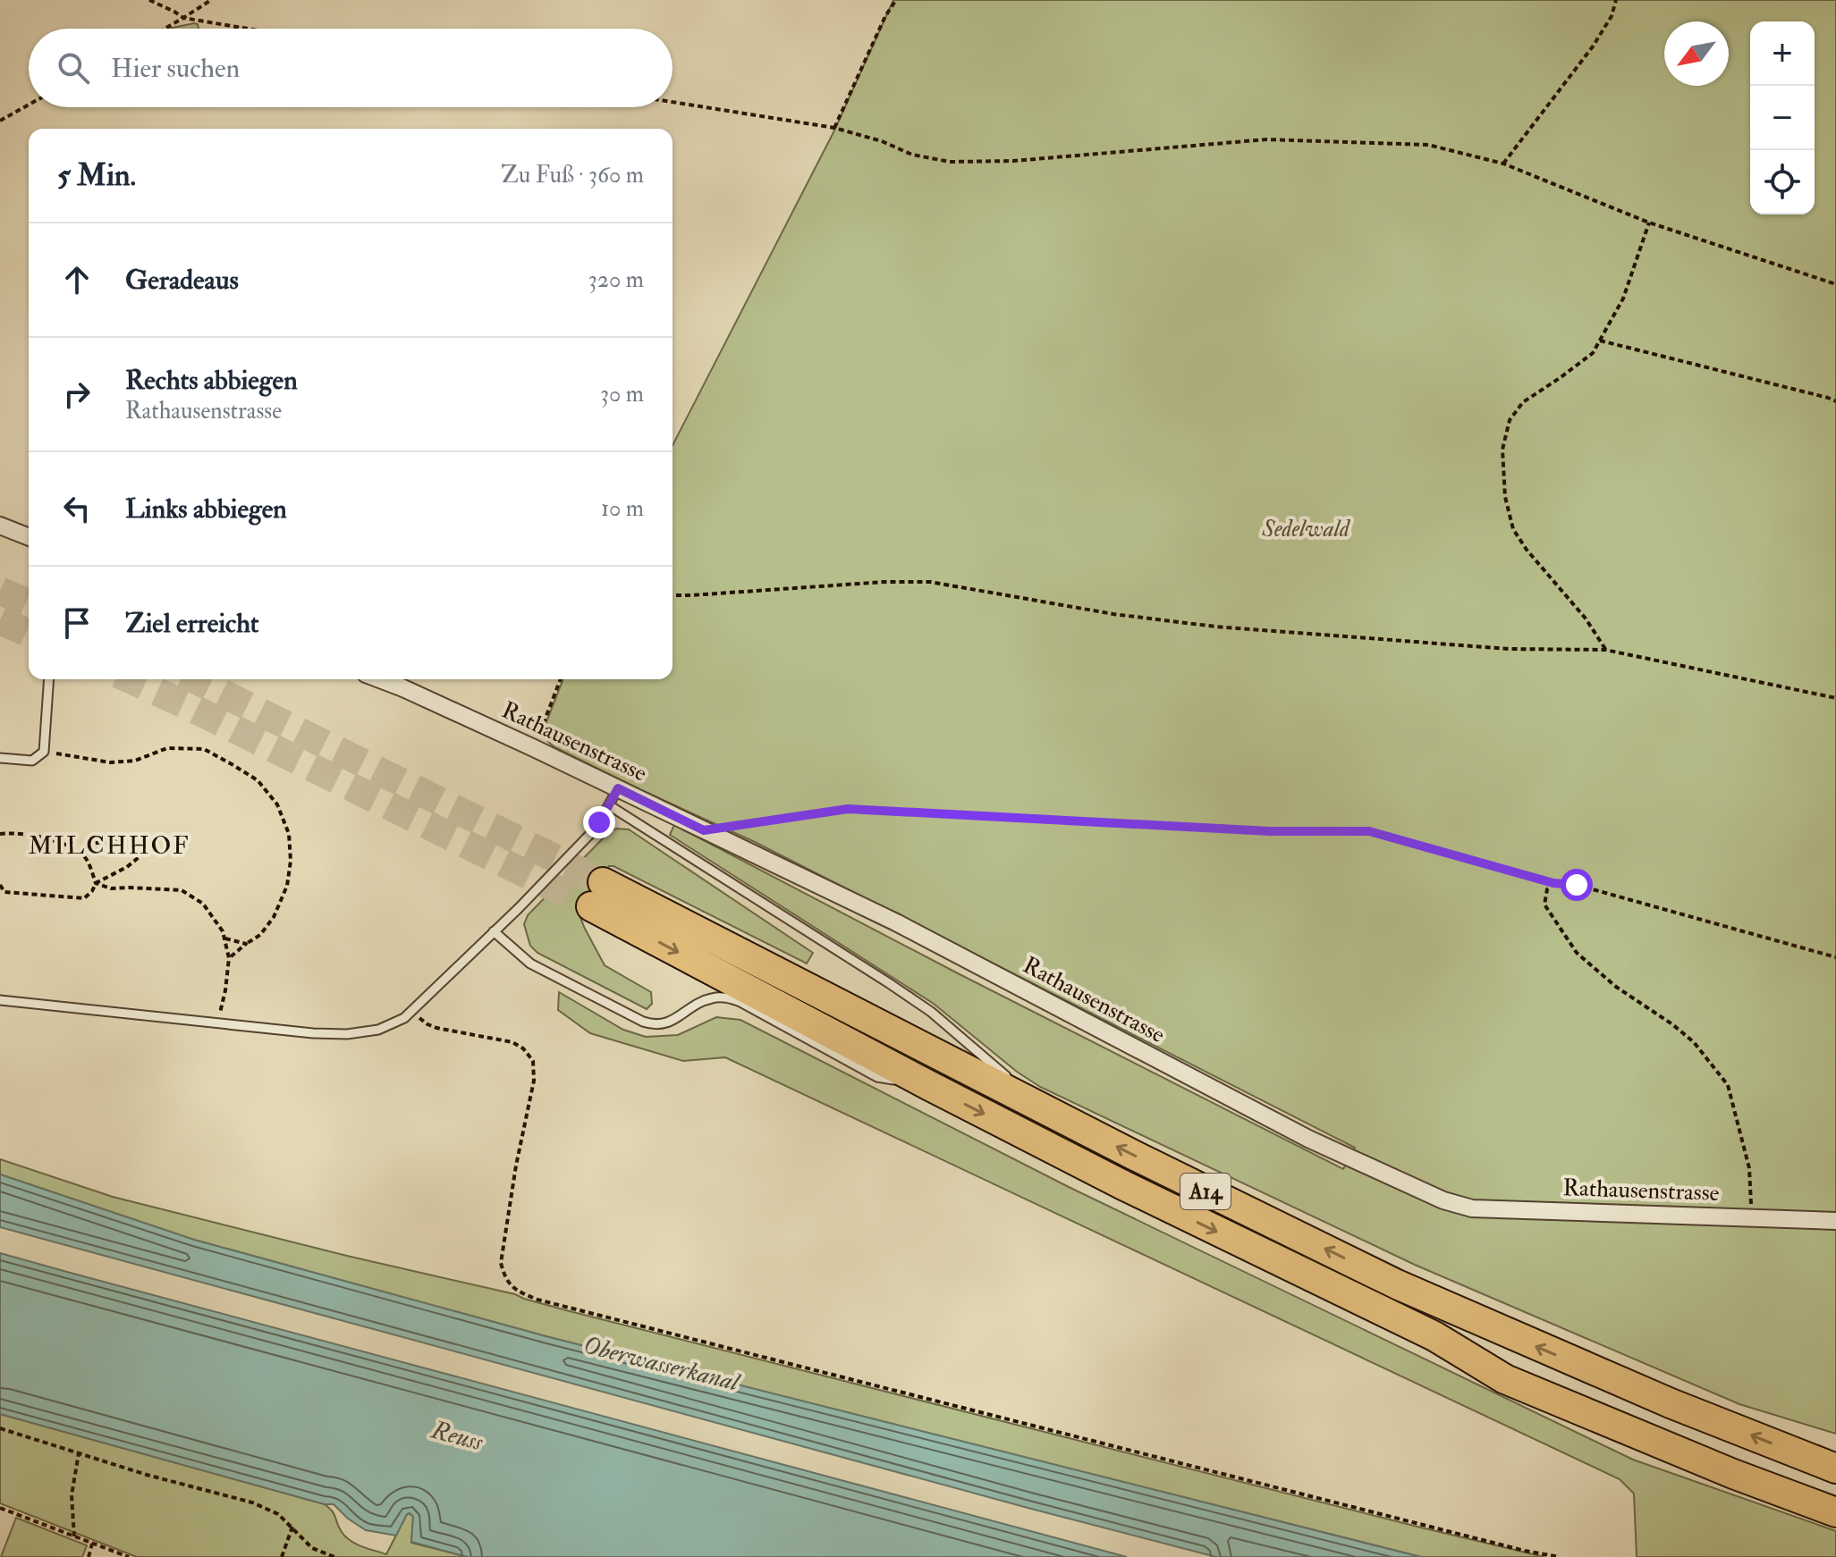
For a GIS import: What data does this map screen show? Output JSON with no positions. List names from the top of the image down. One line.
{"streets":{"highway":["A14"],"street":["Rathausenstrasse"]},"districts":["MILCHHOF"],"water":["Oberwasserkanal","Reuss"],"parks":["Sedelwald"],"north":"bottom left","page":{"map_buttons":["+","−"],"search":"Hier suchen","heading":["5 Min.","Zu Fuß · 360 m"],"list":[["Geradeaus","320 m"],["Rechts abbiegen","Rathausenstrasse","30 m"],["Links abbiegen","10 m"],"Ziel erreicht"]}}
